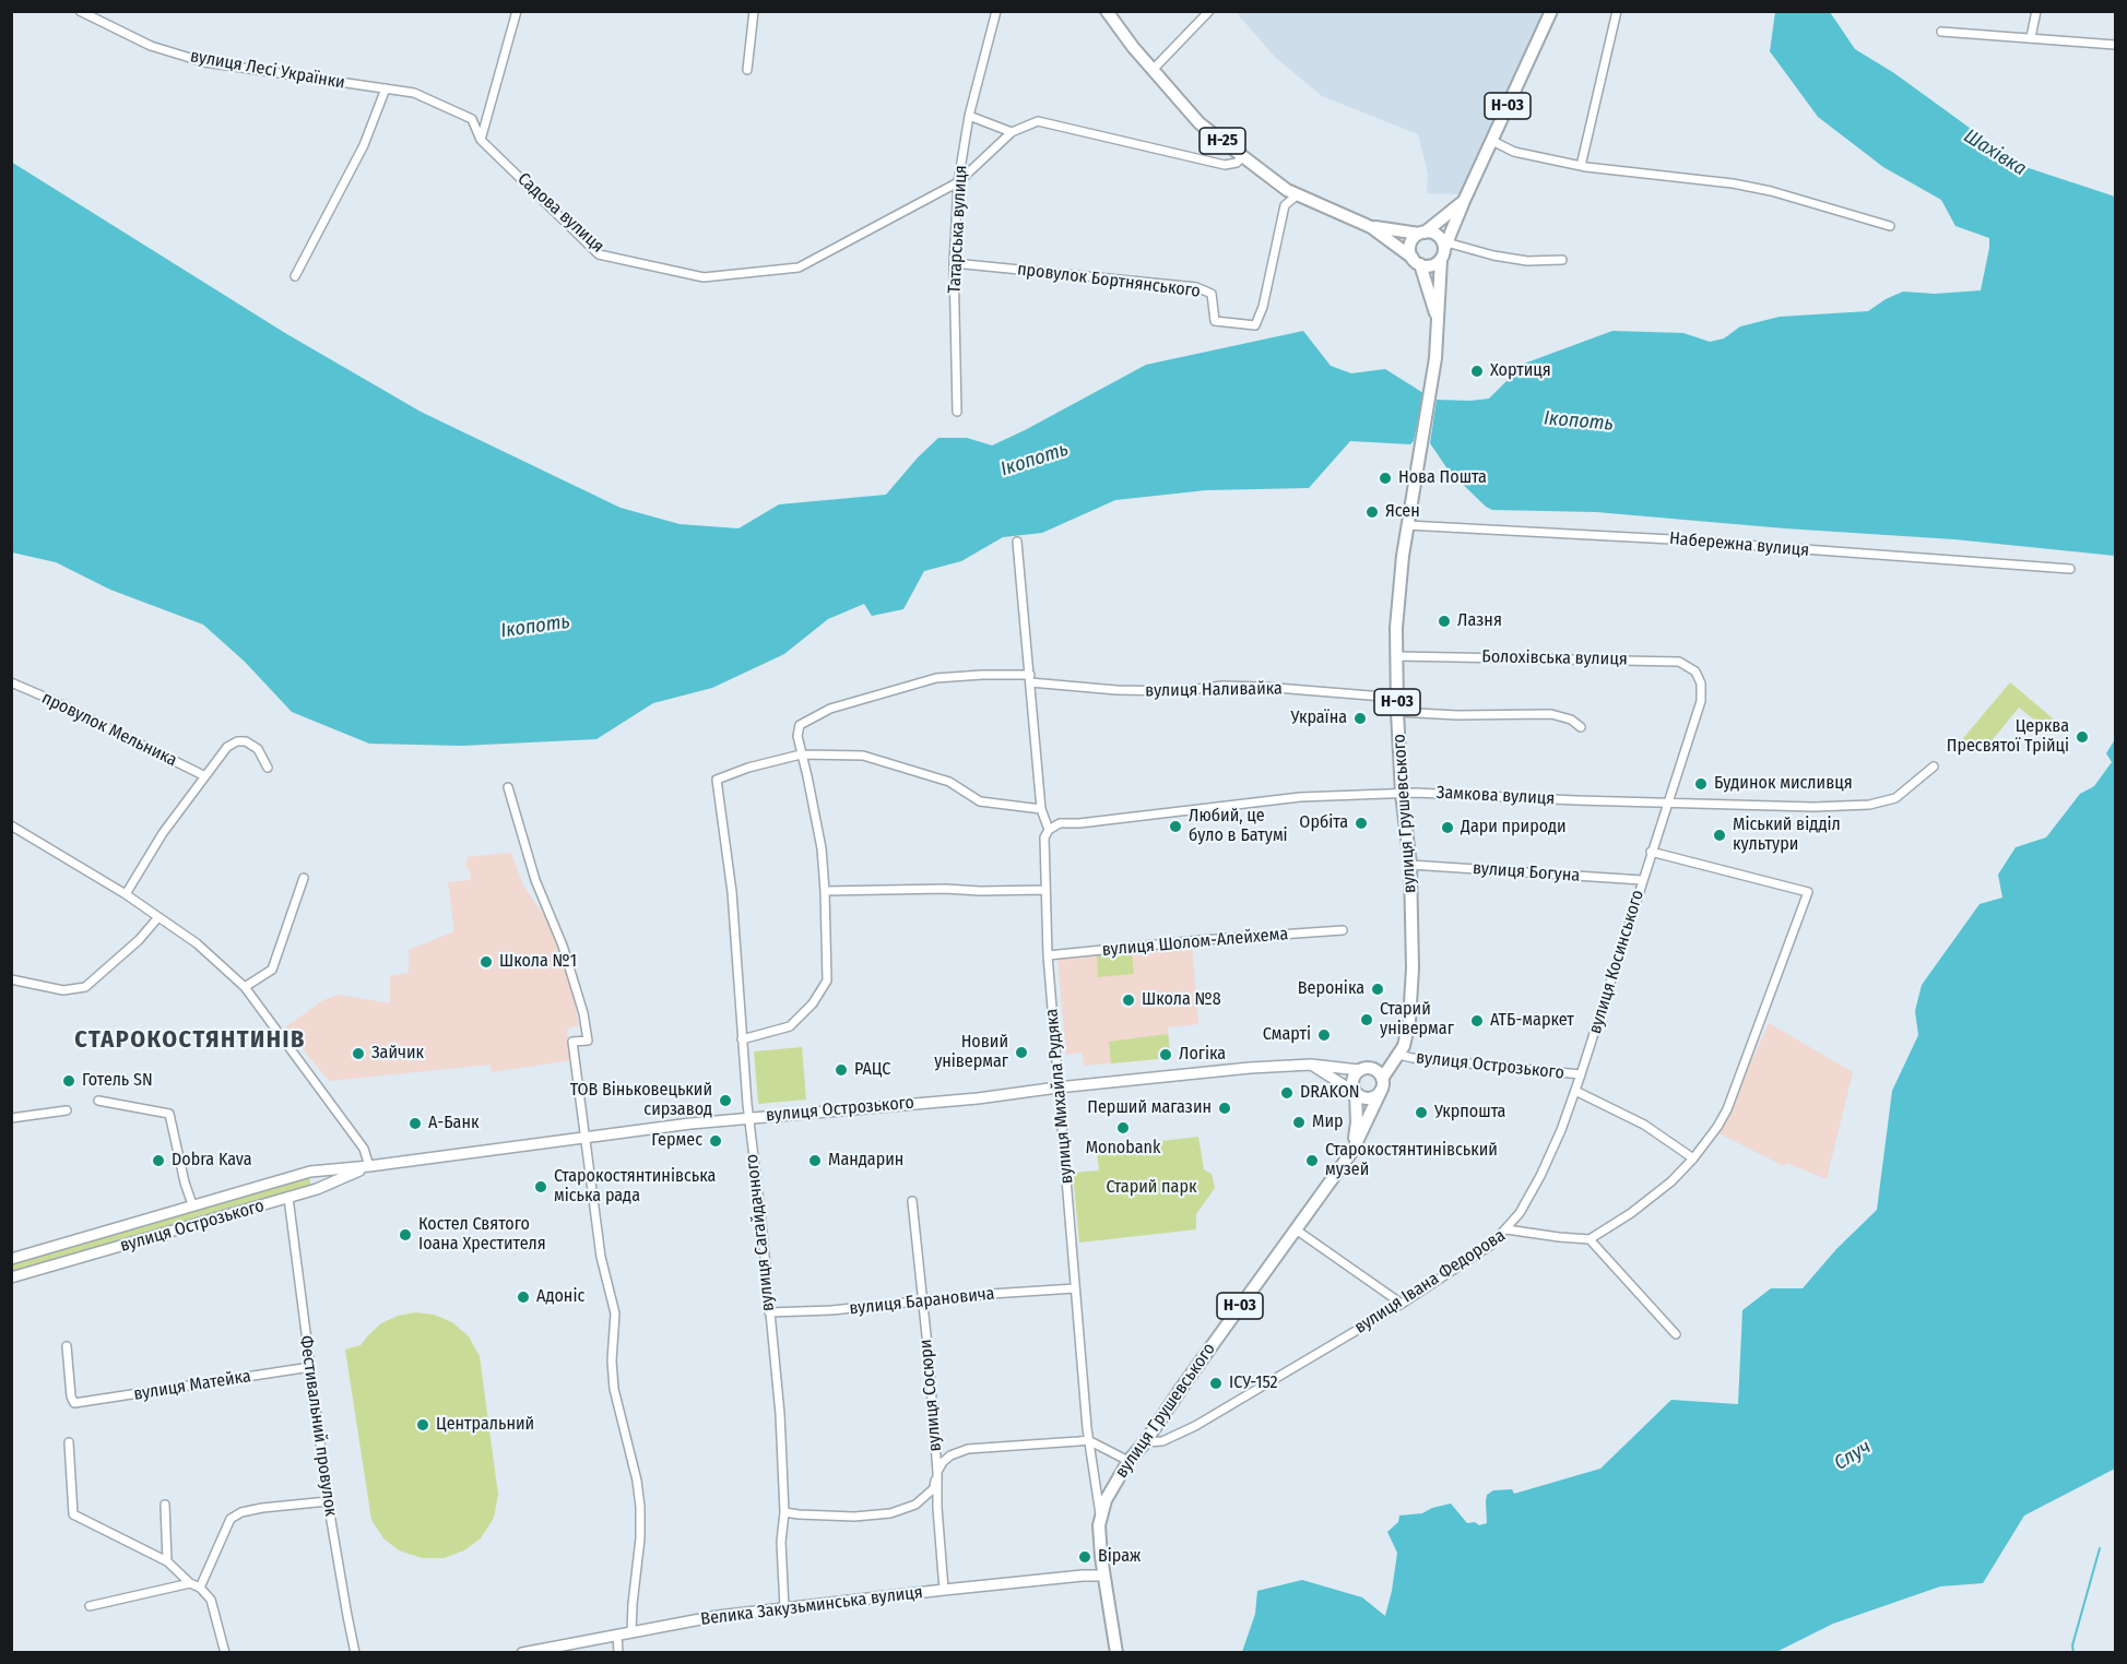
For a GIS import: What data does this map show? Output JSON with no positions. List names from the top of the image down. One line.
{"streets":{"main road":["Н-03","Н-25","вулиця Грушевського","вулиця Острозького","вулиця Михайла Рудяка","Велика Закузьминська вулиця"],"street":["вулиця Лесі Українки","Садова вулиця","Татарська вулиця","провулок Бортнянського","Набережна вулиця","Болохівська вулиця","вулиця Наливайка","провулок Мельника","Замкова вулиця","вулиця Богуна","вулиця Шолом-Алейхема","вулиця Косинського","вулиця Сагайдачного","вулиця Івана Федорова","вулиця Барановича","вулиця Матейка","вулиця Сосюри","Фестивальний провулок"]},"crossings":[["вулиця Лесі Українки","Садова вулиця"],["Н-03","Н-25"],["Н-03","вулиця Грушевського"],["Н-03","вулиця Острозького"],["Н-25","провулок Бортнянського"],["Н-25","вулиця Грушевського"],["Садова вулиця","Татарська вулиця"],["Татарська вулиця","провулок Бортнянського"],["Набережна вулиця","вулиця Грушевського"],["Болохівська вулиця","вулиця Грушевського"],["Болохівська вулиця","вулиця Косинського"],["вулиця Наливайка","вулиця Грушевського"],["вулиця Наливайка","вулиця Михайла Рудяка"],["вулиця Наливайка","вулиця Сагайдачного"],["Замкова вулиця","вулиця Грушевського"],["Замкова вулиця","вулиця Косинського"],["Замкова вулиця","вулиця Михайла Рудяка"],["вулиця Грушевського","вулиця Богуна"],["вулиця Грушевського","вулиця Острозького"],["вулиця Грушевського","вулиця Михайла Рудяка"],["вулиця Грушевського","вулиця Івана Федорова"],["вулиця Богуна","вулиця Косинського"],["вулиця Шолом-Алейхема","вулиця Михайла Рудяка"],["вулиця Косинського","вулиця Острозького"],["вулиця Косинського","вулиця Івана Федорова"],["вулиця Острозького","вулиця Михайла Рудяка"],["вулиця Острозького","вулиця Сагайдачного"],["вулиця Острозького","Фестивальний провулок"],["вулиця Михайла Рудяка","вулиця Барановича"],["вулиця Михайла Рудяка","Велика Закузьминська вулиця"],["вулиця Сагайдачного","вулиця Барановича"],["вулиця Сагайдачного","Велика Закузьминська вулиця"],["вулиця Барановича","вулиця Сосюри"],["вулиця Матейка","Фестивальний провулок"],["вулиця Сосюри","Велика Закузьминська вулиця"]],"districts":["СТАРОКОСТЯНТИНІВ"],"water":["Шахівка","Ікопоть","Случ"],"parks":["Старий парк"],"places":["Хортиця","Нова Пошта","Ясен","Лазня","Україна","Церква Пресвятої Трійці","Будинок мисливця","Орбіта","Любий, це було в Батумі","Дари природи","Міський відділ культури","Школа №1","Вероніка","Школа №8","Старий універмаг","АТБ-маркет","Смарті","Новий універмаг","Зайчик","Логіка","РАЦС","Готель SN","DRAKON","ТОВ Віньковецький сирзавод","Перший магазин","Укрпошта","Мир","А-Банк","Monobank","Гермес","Dobra Kava","Мандарин","Старокостянтинівський музей","Старокостянтинівська міська рада","Костел Святого Іоана Хрестителя","Адоніс","ІСУ-152","Центральний","Віраж"]}
